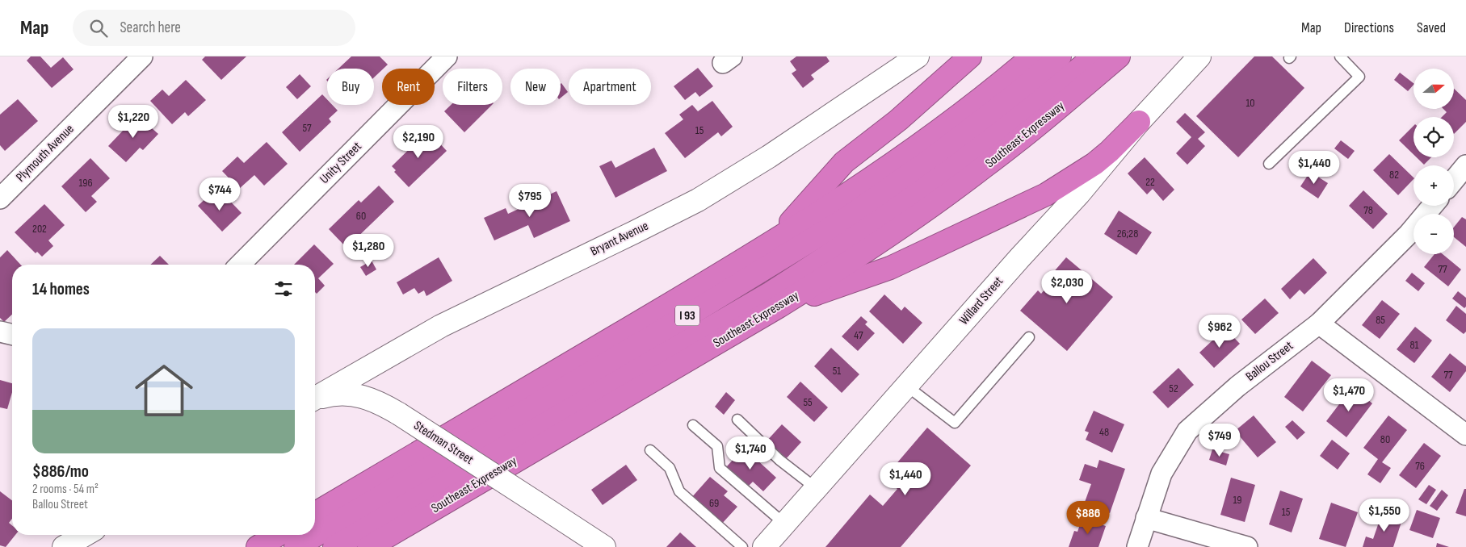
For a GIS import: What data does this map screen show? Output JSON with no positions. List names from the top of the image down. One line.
{"streets":{"highway":["Southeast Expressway","I 93"],"main road":["Bryant Avenue","Willard Street","Stedman Street"],"street":["Plymouth Avenue","Unity Street","Ballou Street"]},"house_numbers":["10","57","15","82","22","196","78","60","202","26;28","77","85","47","81","51","77","52","55","48","80","76","19","69","15"],"north":"right","page":{"header":"Map","search":"Search here","nav":["Map","Directions","Saved"],"map_buttons":["+","−"],"chip":["Buy","Rent","Filters","New","Apartment"],"price":["$1,220","$2,190","$1,440","$744","$795","$1,280","$2,030","$962","$1,470","$749","$1,740","$1,440","$1,550","$886"],"heading":"14 homes","list":[{"name":"$886/mo","note":"2 rooms · 54 m² · Ballou Street"}]}}
